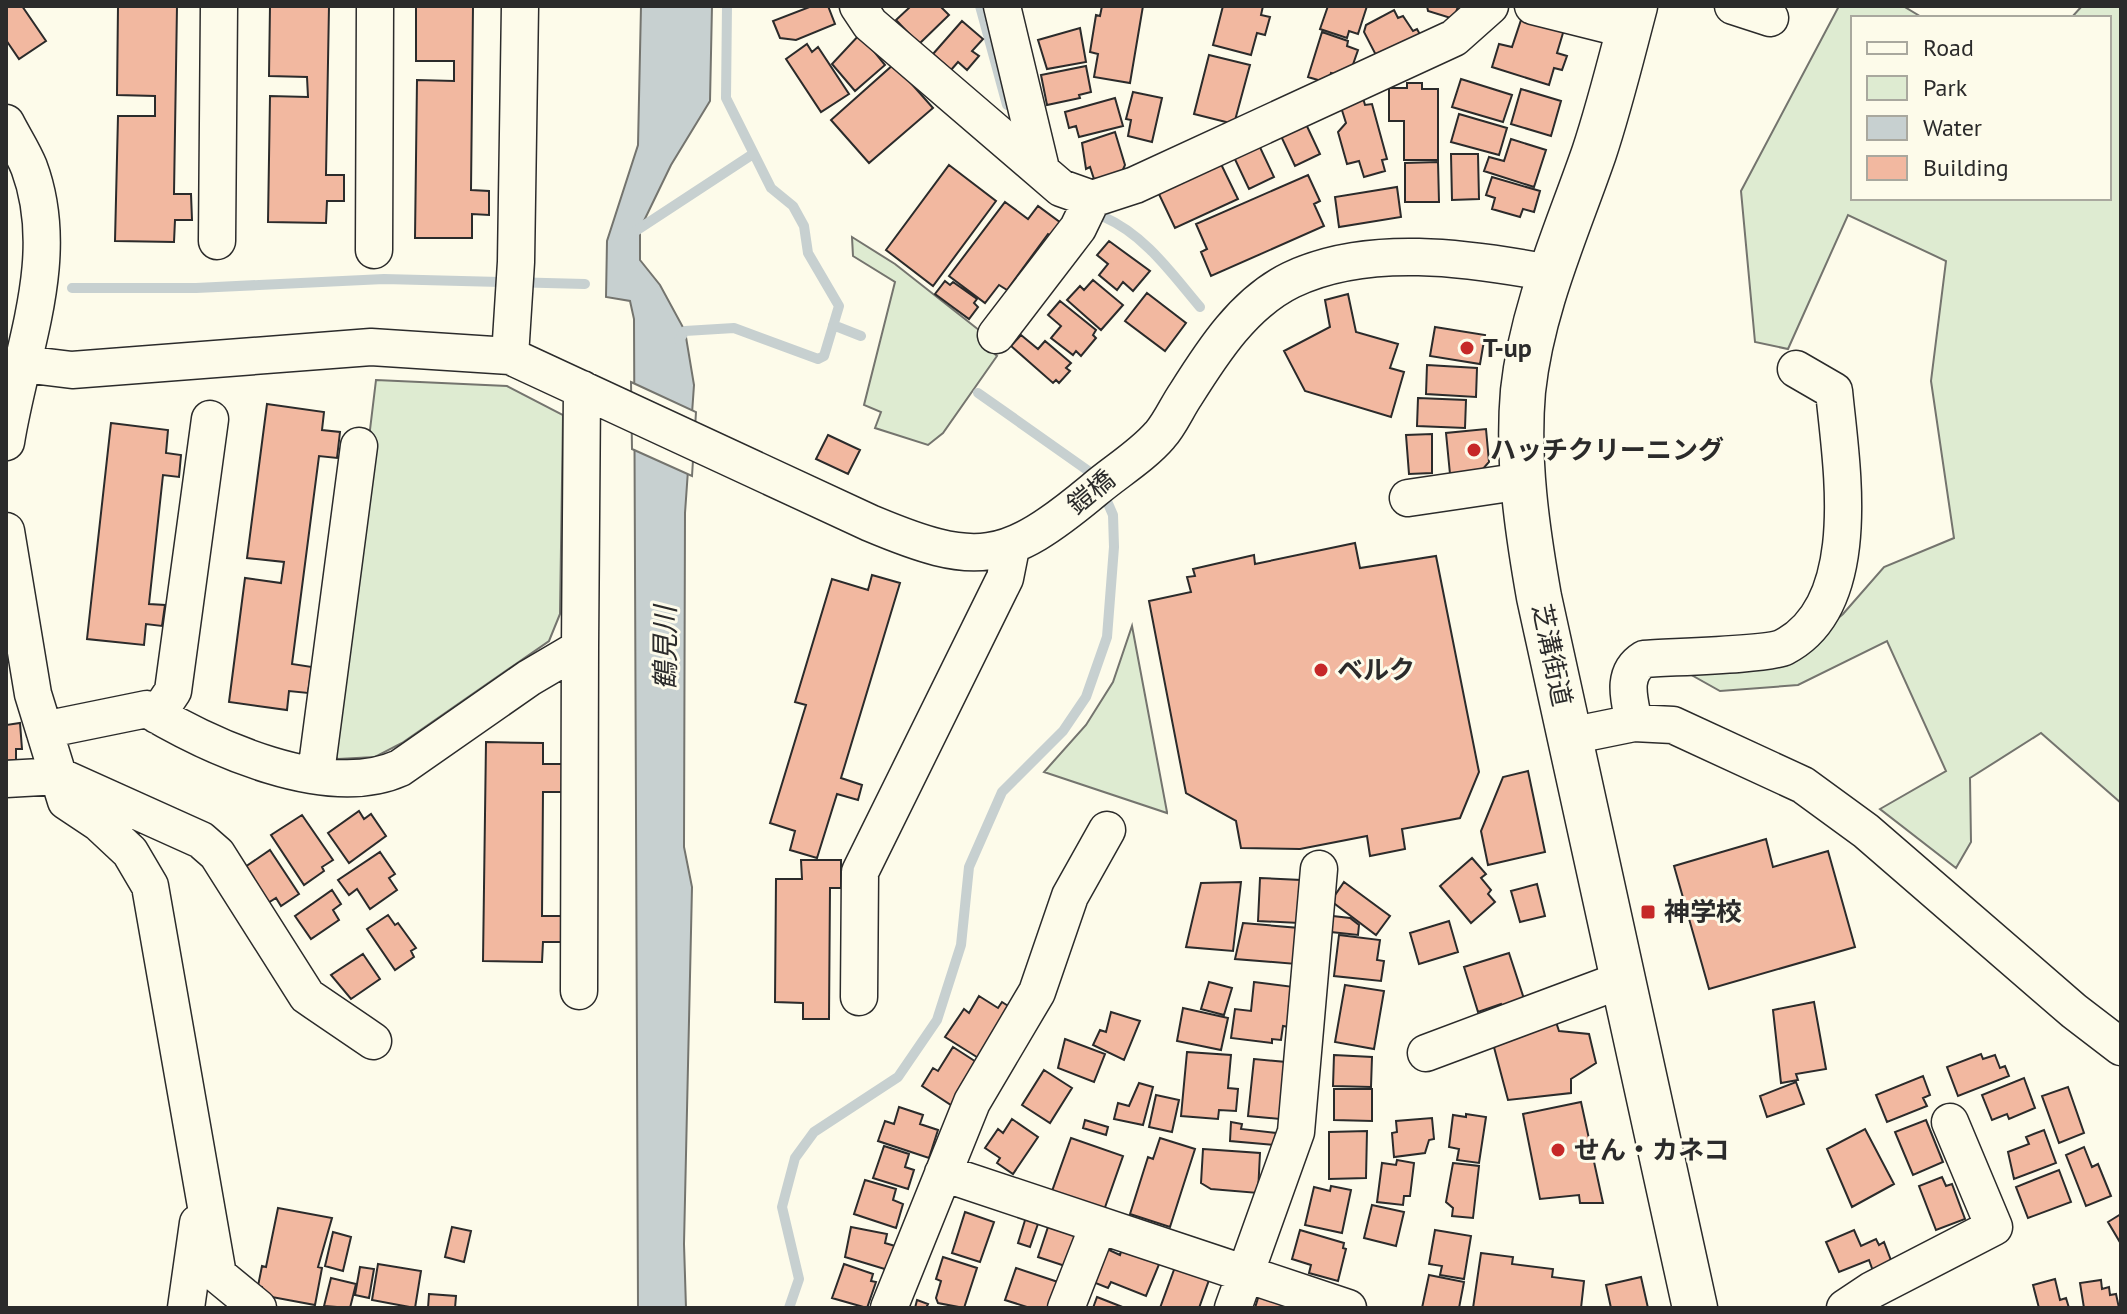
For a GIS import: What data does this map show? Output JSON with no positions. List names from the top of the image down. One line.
{"streets":{"main road":["芝溝街道"],"street":["鎧橋"]},"crossings":[["鎧橋","芝溝街道"]],"water":["鶴見川"],"places":{"other":["T-up","ハッチクリーニング","ベルク","せん・カネコ"],"transit":["神学校"]},"legend":["Road","Park","Water","Building"]}
